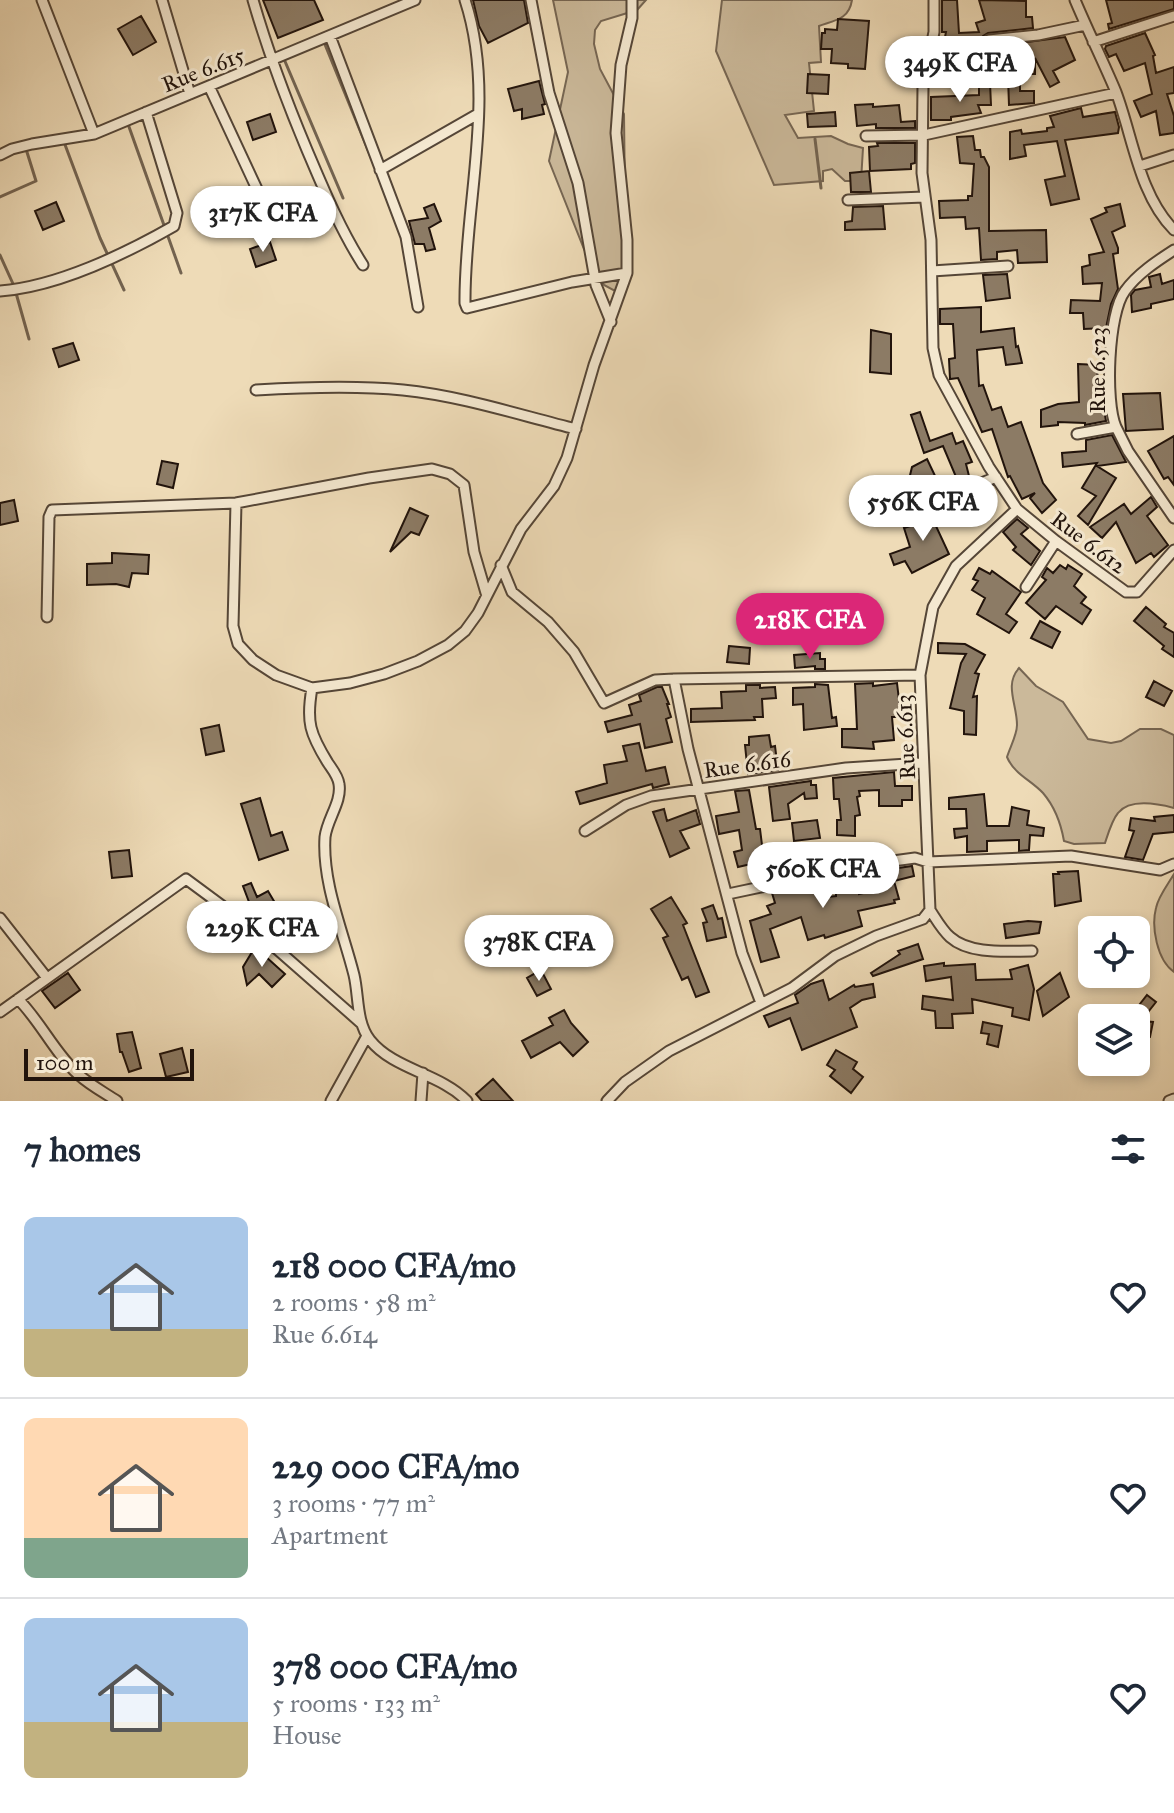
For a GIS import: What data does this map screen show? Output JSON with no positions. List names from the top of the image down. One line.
{"streets":{"street":["Rue 6.615","Rue 6.523","Rue 6.612","Rue 6.613","Rue 6.616"]},"crossings":[["Rue 6.612","Rue 6.613"],["Rue 6.613","Rue 6.616"]],"scale_bar":"100 m","page":{"price":["349K CFA","317K CFA","556K CFA","218K CFA","560K CFA","229K CFA","378K CFA"],"scale":"100 m","heading":"7 homes","list":[{"name":"218 000 CFA/mo","note":"2 rooms · 58 m² · Rue 6.614"},{"name":"229 000 CFA/mo","note":"3 rooms · 77 m² · Apartment"},{"name":"378 000 CFA/mo","note":"5 rooms · 133 m² · House"}]}}
